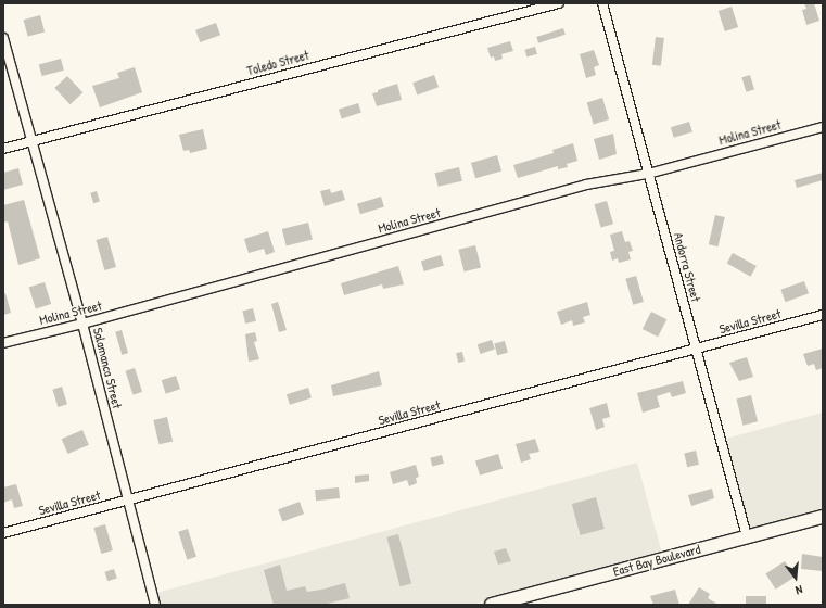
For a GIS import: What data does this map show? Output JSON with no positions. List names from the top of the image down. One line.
{"streets":{"main road":["East Bay Boulevard"],"street":["Toledo Street","Molina Street","Andorra Street","Sevilla Street","Salamanca Street"]},"crossings":[["Toledo Street","Salamanca Street"],["Molina Street","Andorra Street"],["Molina Street","Salamanca Street"],["Andorra Street","Sevilla Street"],["Andorra Street","East Bay Boulevard"],["Sevilla Street","Salamanca Street"]],"north":"bottom"}
